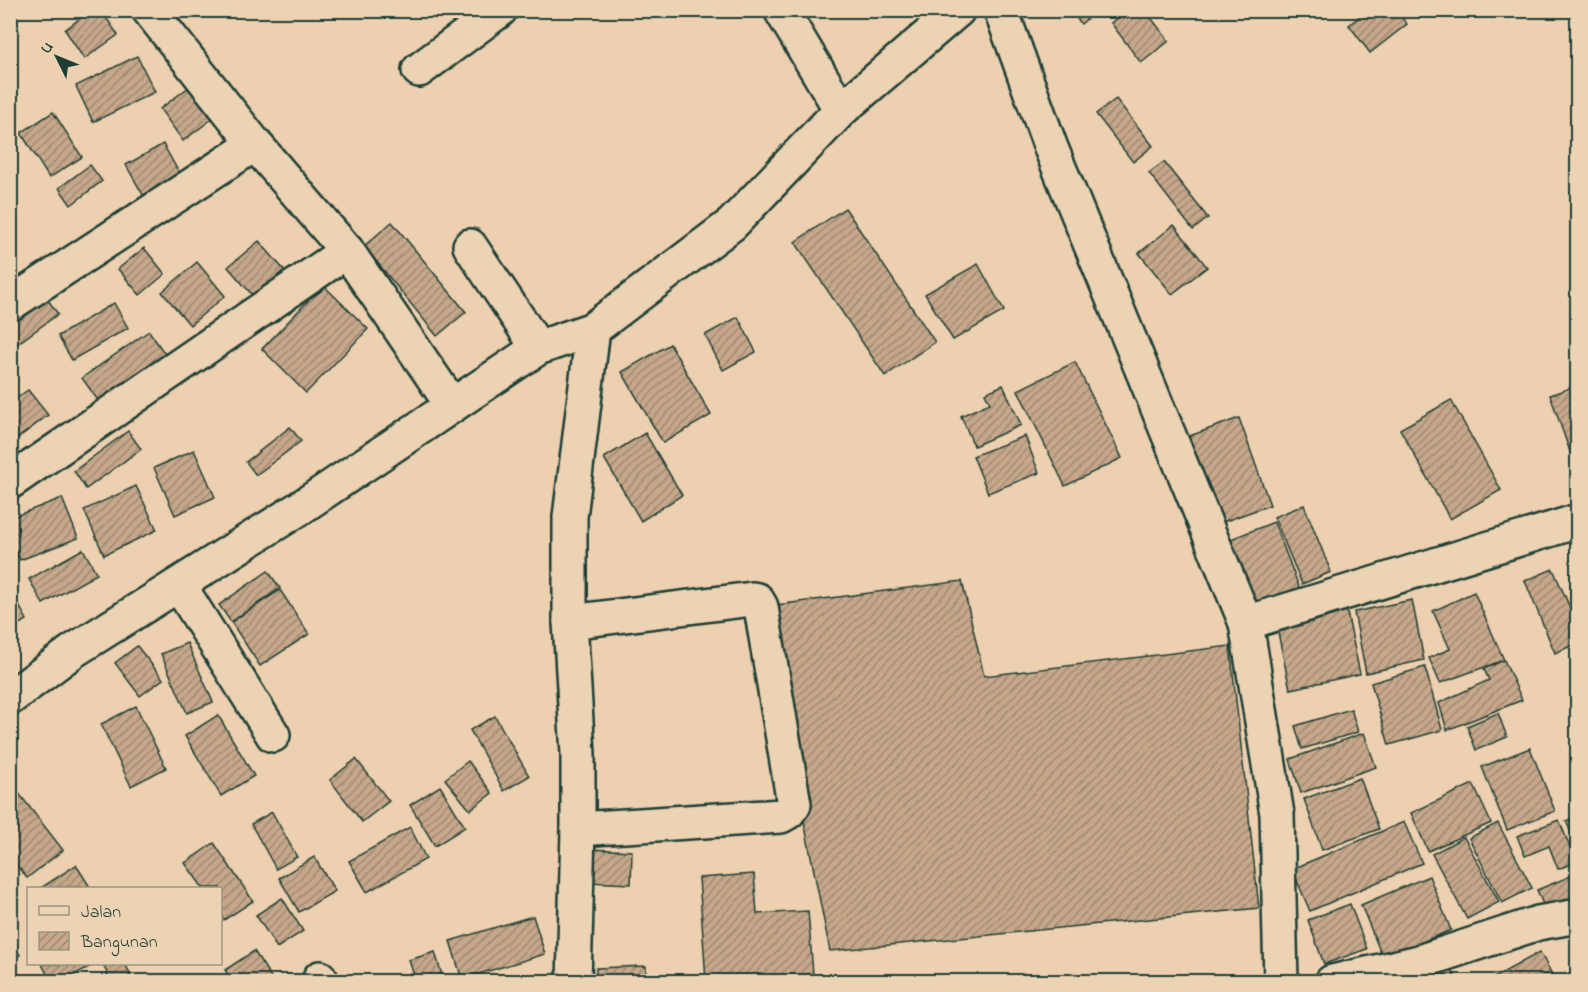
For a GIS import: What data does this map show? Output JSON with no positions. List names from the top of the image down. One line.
{"legend":["Jalan","Bangunan"],"north":"top left"}
